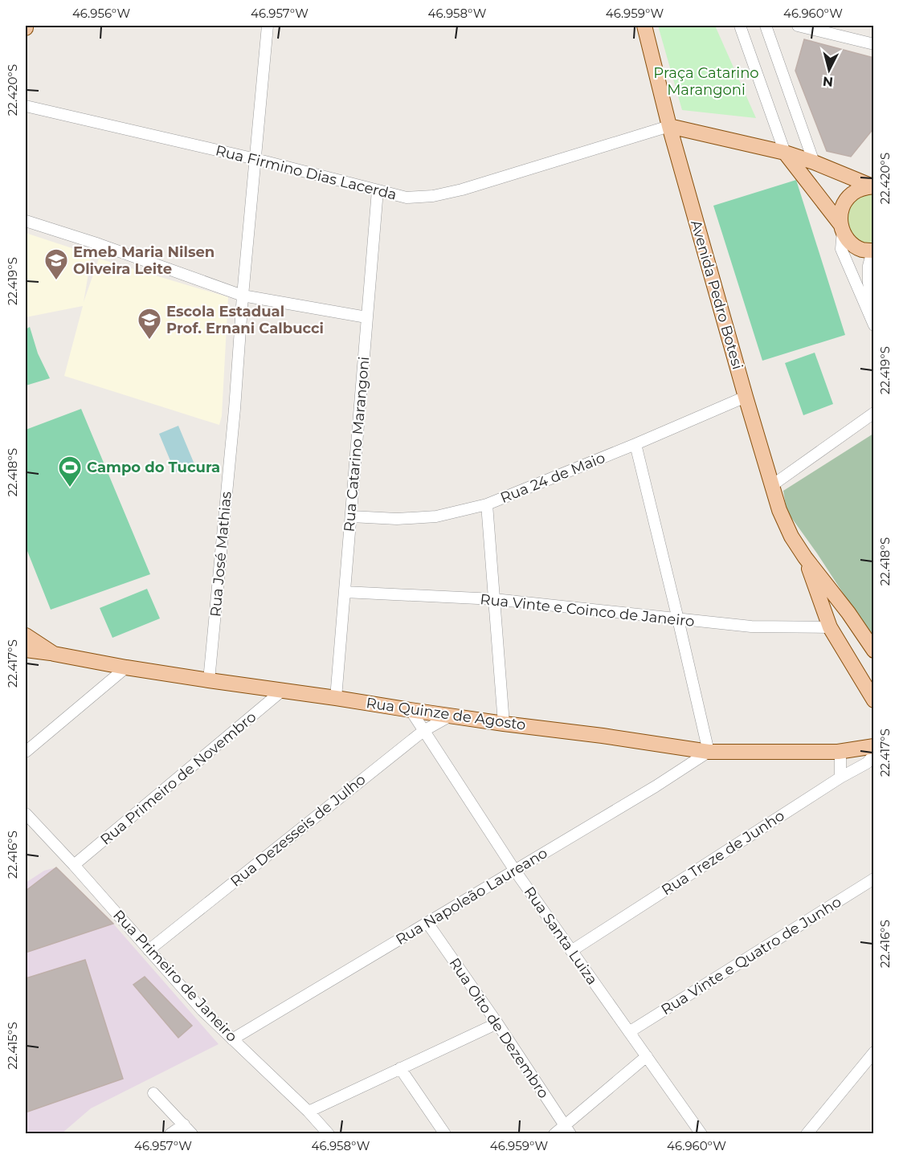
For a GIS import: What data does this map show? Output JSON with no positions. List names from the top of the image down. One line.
{"streets":{"main road":["Avenida Pedro Botesi","Rua Quinze de Agosto"],"street":["Rua Firmino Dias Lacerda","Rua Catarino Marangoni","Rua 24 de Maio","Rua José Mathias","Rua Vinte e Coinco de Janeiro","Rua Primeiro de Novembro","Rua Dezesseis de Julho","Rua Treze de Junho","Rua Napoleão Laureano","Rua Santa Luiza","Rua Vinte e Quatro de Junho","Rua Primeiro de Janeiro","Rua Oito de Dezembro"]},"crossings":[["Rua Firmino Dias Lacerda","Avenida Pedro Botesi"],["Rua Firmino Dias Lacerda","Rua Catarino Marangoni"],["Rua Firmino Dias Lacerda","Rua José Mathias"],["Avenida Pedro Botesi","Rua 24 de Maio"],["Avenida Pedro Botesi","Rua Vinte e Coinco de Janeiro"],["Rua Catarino Marangoni","Rua 24 de Maio"],["Rua Catarino Marangoni","Rua Vinte e Coinco de Janeiro"],["Rua Catarino Marangoni","Rua Quinze de Agosto"],["Rua José Mathias","Rua Quinze de Agosto"],["Rua Quinze de Agosto","Rua Primeiro de Novembro"],["Rua Quinze de Agosto","Rua Dezesseis de Julho"],["Rua Quinze de Agosto","Rua Napoleão Laureano"],["Rua Quinze de Agosto","Rua Santa Luiza"],["Rua Primeiro de Novembro","Rua Primeiro de Janeiro"],["Rua Dezesseis de Julho","Rua Santa Luiza"],["Rua Dezesseis de Julho","Rua Primeiro de Janeiro"],["Rua Treze de Junho","Rua Santa Luiza"],["Rua Napoleão Laureano","Rua Santa Luiza"],["Rua Napoleão Laureano","Rua Primeiro de Janeiro"],["Rua Napoleão Laureano","Rua Oito de Dezembro"],["Rua Santa Luiza","Rua Vinte e Quatro de Junho"]],"parks":["Praça Catarino Marangoni"],"places":{"school or university":["Emeb Maria Nilsen Oliveira Leite","Escola Estadual Prof. Ernani Calbucci"],"sports":["Campo do Tucura"]},"north":"bottom","coordinates":["46.956°W","46.957°W","46.958°W","46.959°W","46.960°W","22.420°S","22.419°S","22.418°S","22.417°S","22.416°S","22.415°S"]}
